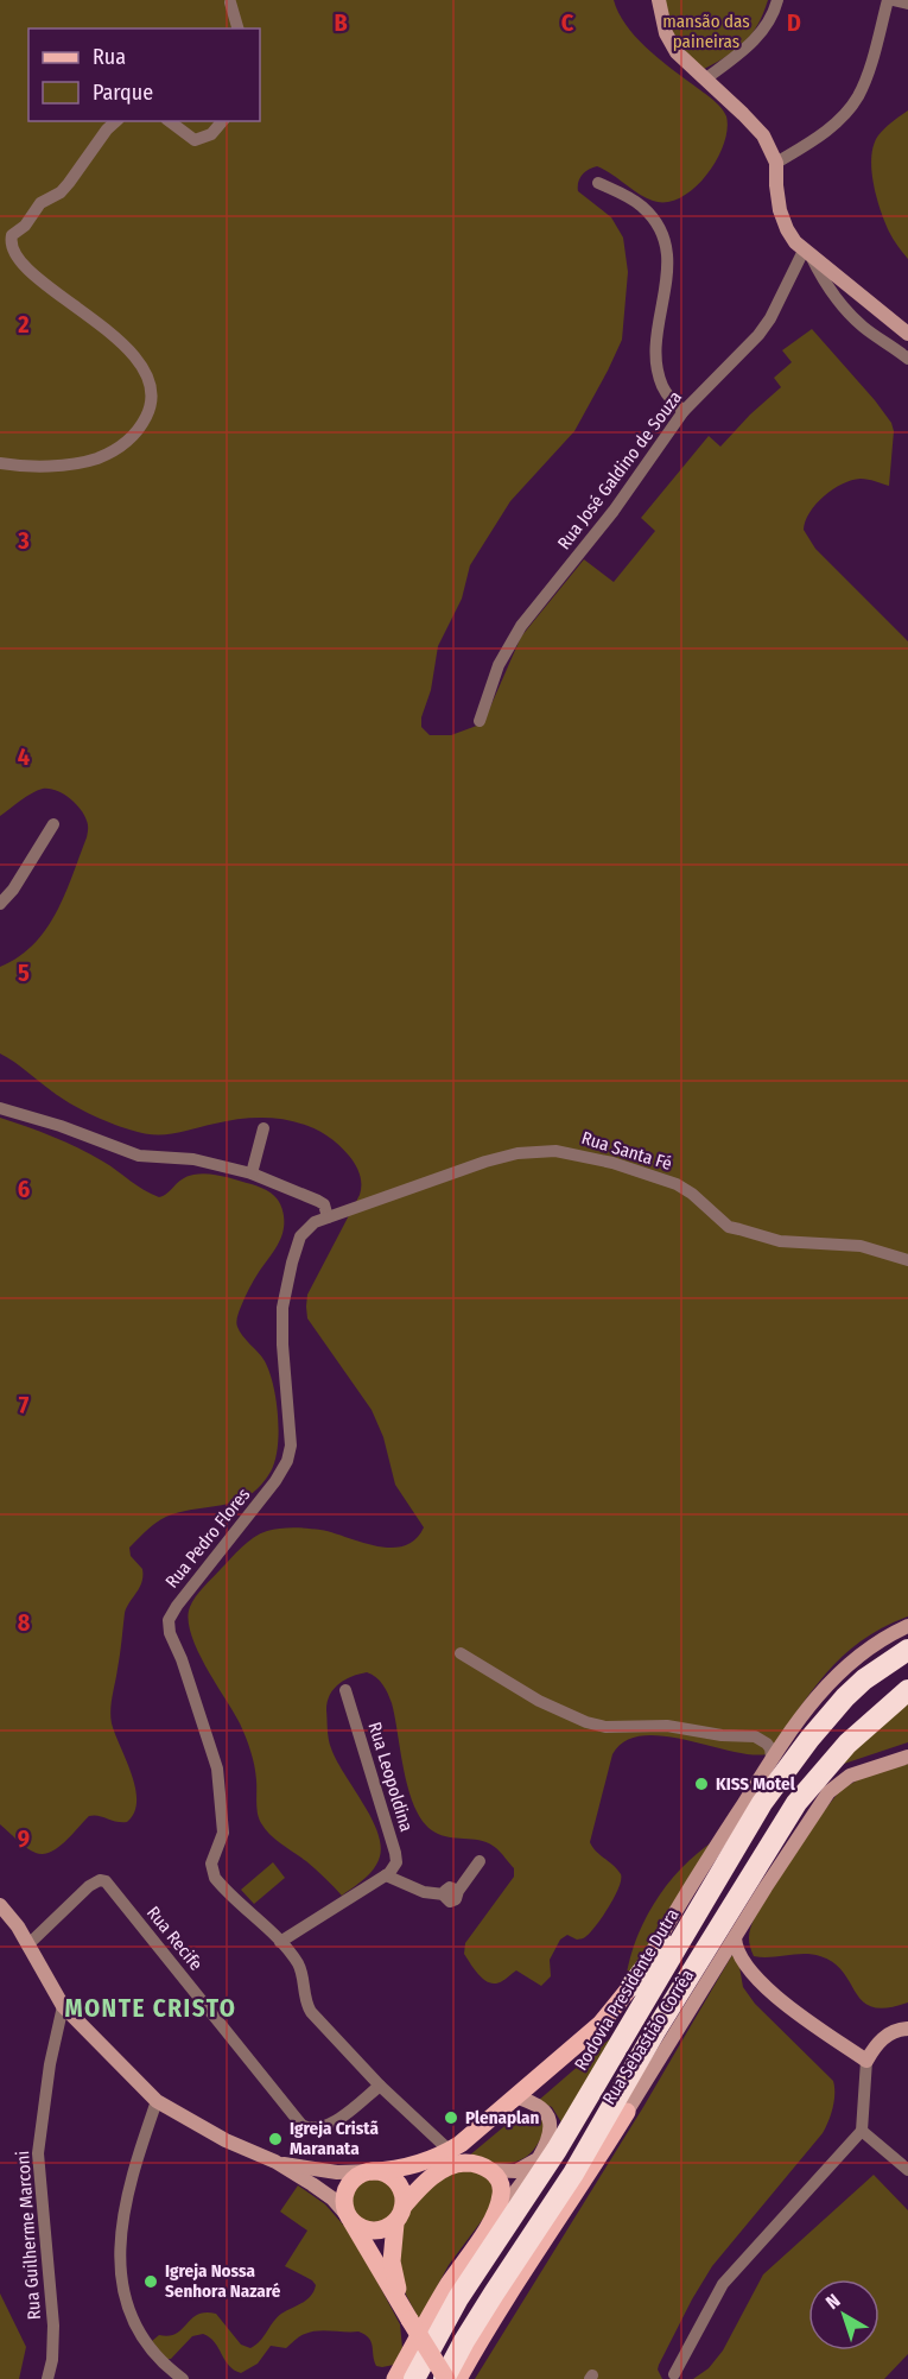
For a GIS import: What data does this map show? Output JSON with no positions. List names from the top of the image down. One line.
{"streets":{"highway":["Rodovia Presidente Dutra"],"main road":["Rua Sebastião Corrêa"],"street":["Rua José Galdino de Souza","Rua Santa Fé","Rua Pedro Flores","Rua Leopoldina","Rua Recife","Rua Guilherme Marconi"]},"crossings":[["Rua Santa Fé","Rua Pedro Flores"],["Rua Pedro Flores","Rua Recife"]],"districts":["MONTE CRISTO"],"parks":["mansão das paineiras"],"places":["KISS Motel","Plenaplan","Igreja Cristã Maranata","Igreja Nossa Senhora Nazaré"],"legend":["Rua","Parque"],"north":"top left","grid":{"columns":["B","C","D"],"rows":["2","3","4","5","6","7","8","9"]}}
